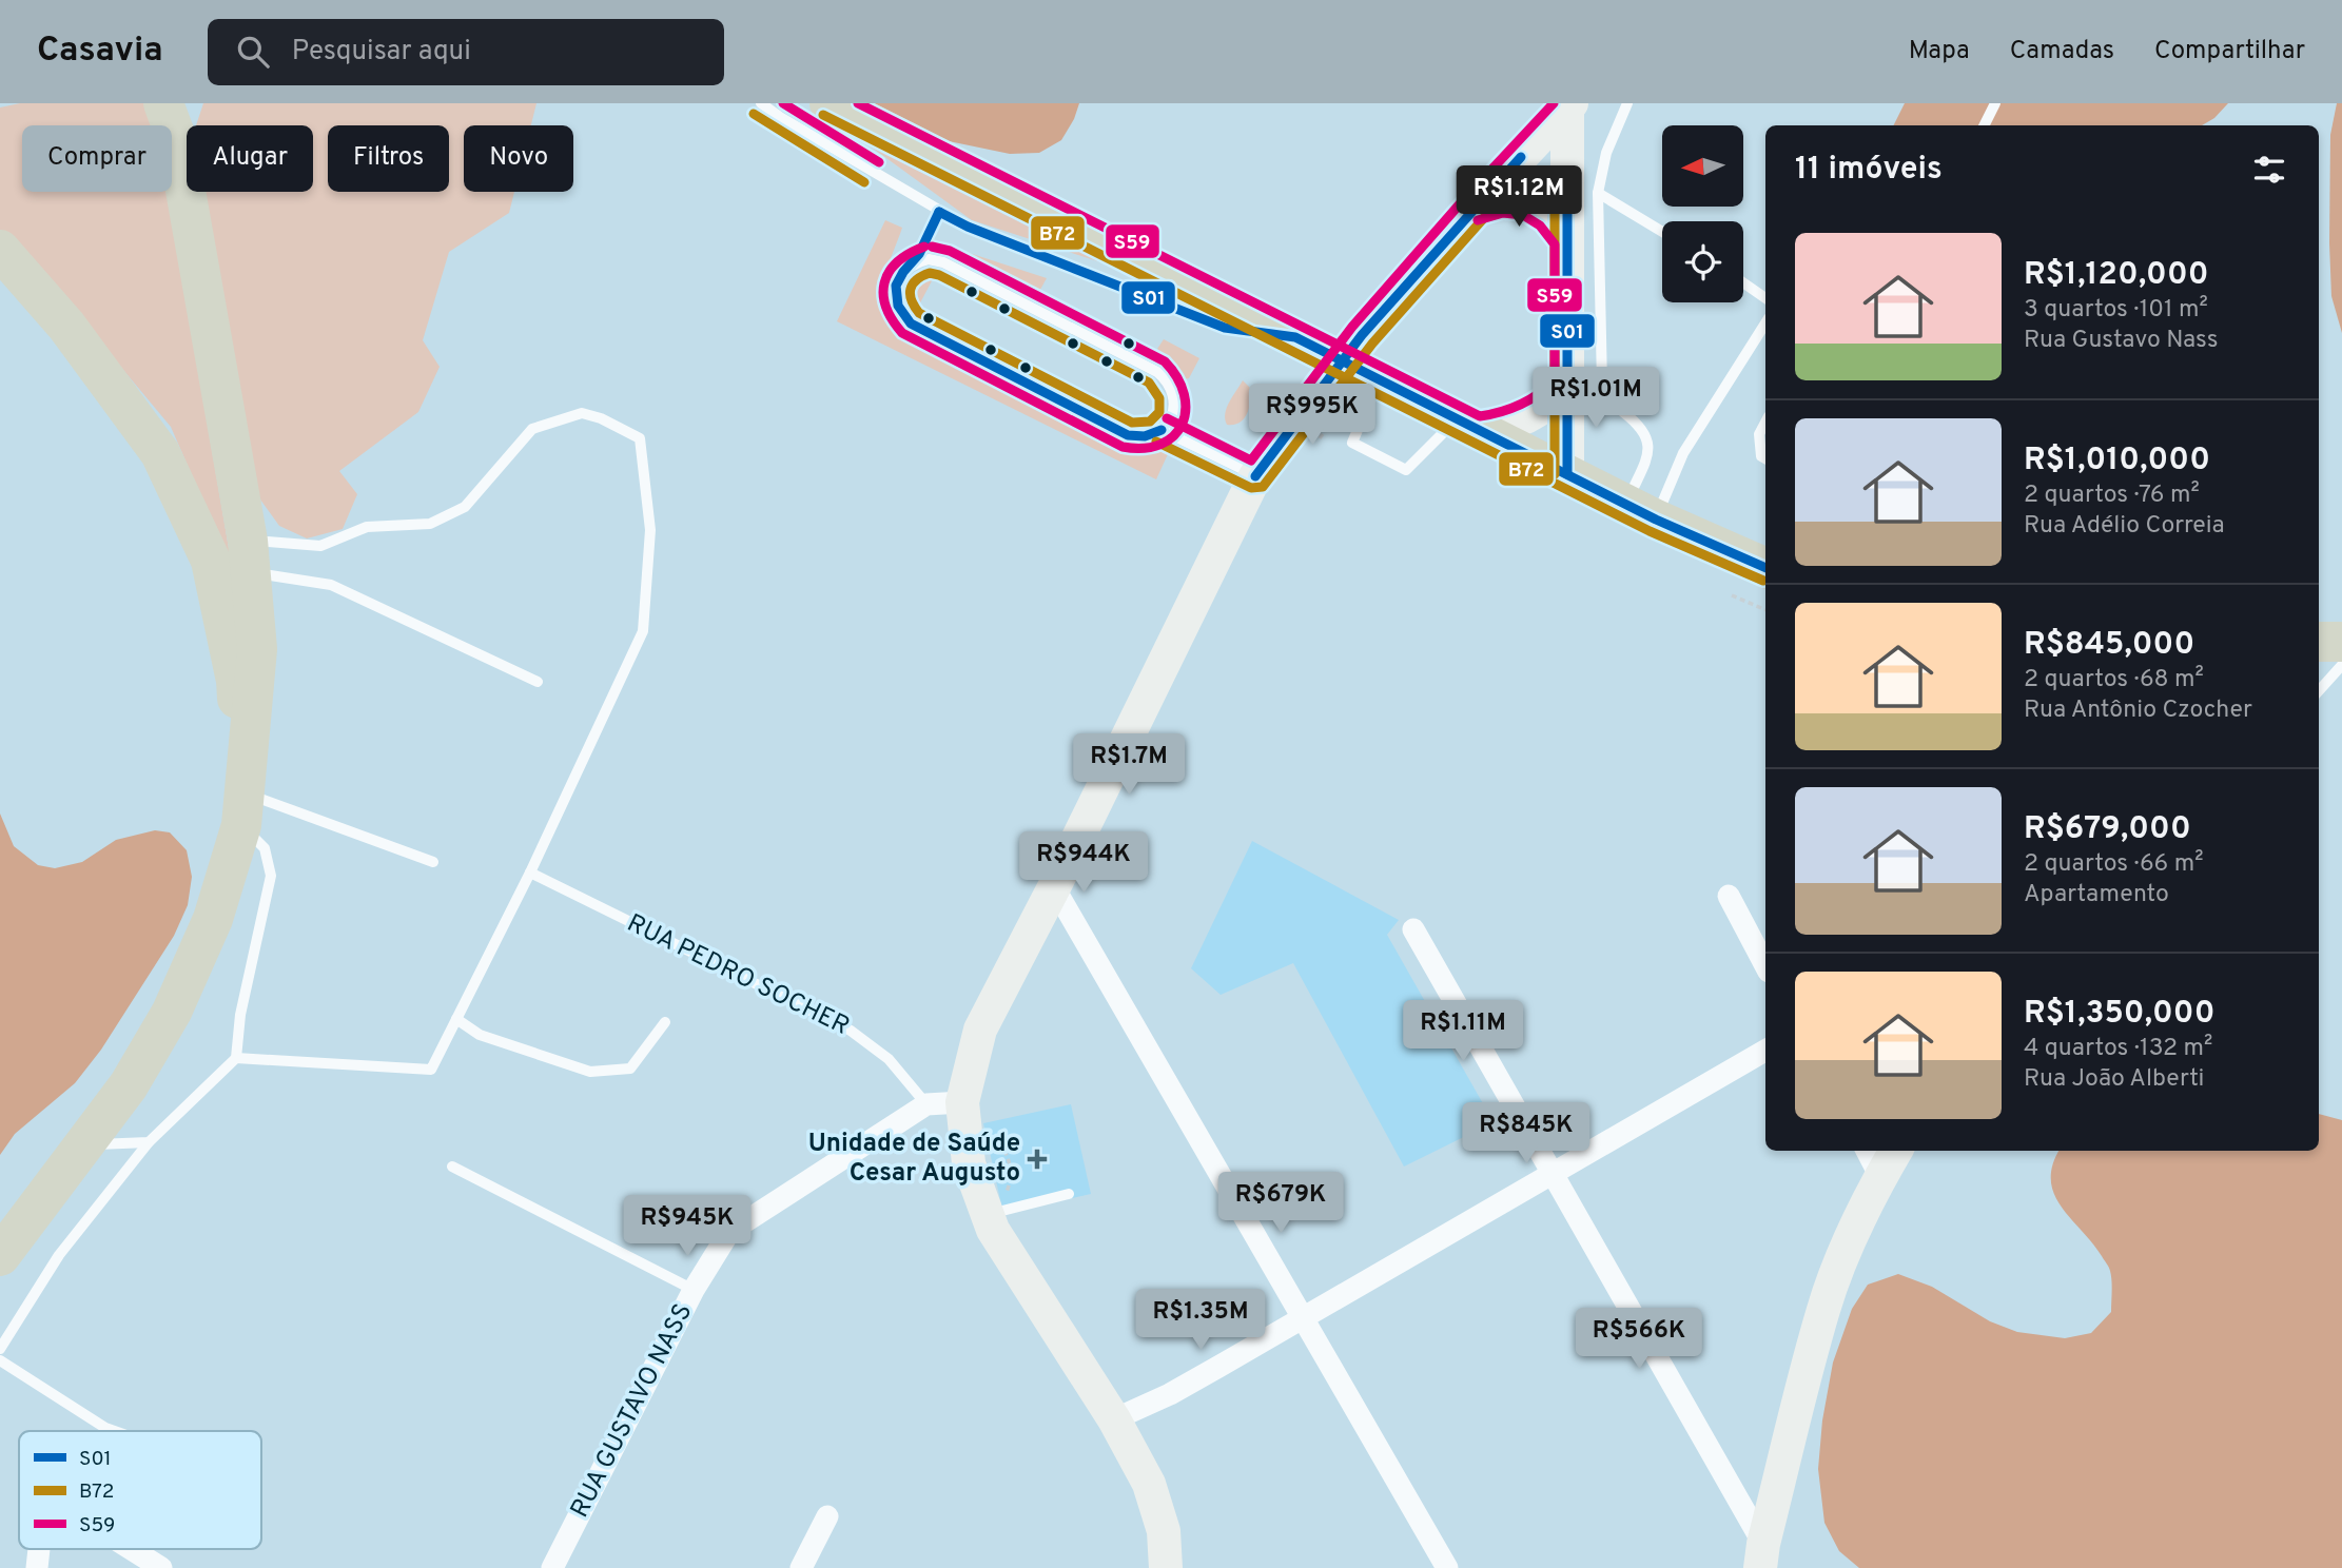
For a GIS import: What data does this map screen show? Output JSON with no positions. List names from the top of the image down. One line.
{"streets":{"street":["RUA GUSTAVO NASS"],"lane":["RUA PEDRO SOCHER"]},"crossings":[["RUA PEDRO SOCHER","RUA GUSTAVO NASS"]],"places":{"health":["Unidade de Saúde Cesar Augusto"]},"lines":["transit line S59","transit line B72","transit line S01"],"legend":["S01","B72","S59"],"north":"left","page":{"header":"Casavia","search":"Pesquisar aqui","nav":["Mapa","Camadas","Compartilhar"],"chip":["Comprar","Alugar","Filtros","Novo"],"heading":"11 imóveis","price":["R$1.12M","R$1.01M","R$995K","R$1.7M","R$944K","R$1.11M","R$845K","R$679K","R$945K","R$1.35M","R$566K"],"list":[{"name":"R$1,120,000","note":"3 quartos · 101 m² · Rua Gustavo Nass"},{"name":"R$1,010,000","note":"2 quartos · 76 m² · Rua Adélio Correia"},{"name":"R$845,000","note":"2 quartos · 68 m² · Rua Antônio Czocher"},{"name":"R$679,000","note":"2 quartos · 66 m² · Apartamento"},{"name":"R$1,350,000","note":"4 quartos · 132 m² · Rua João Alberti"}]}}
